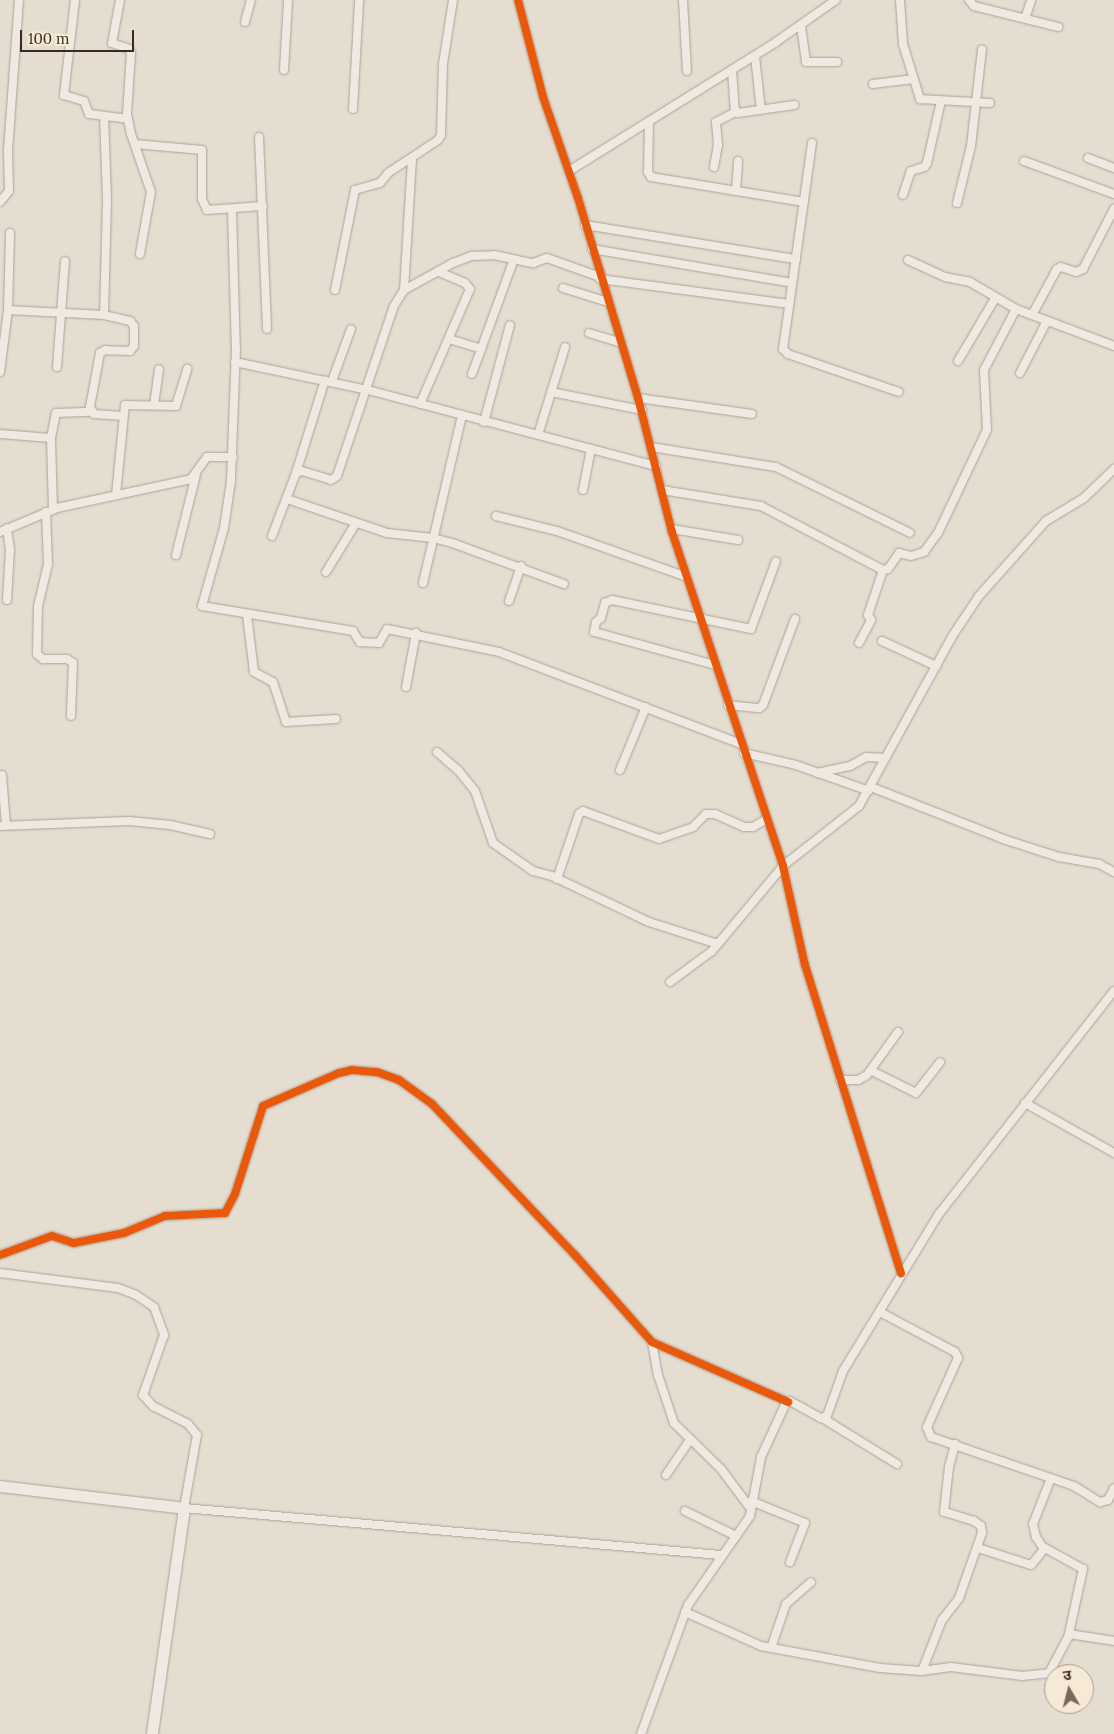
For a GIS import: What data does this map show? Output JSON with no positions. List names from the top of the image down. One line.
{"scale_bar":"100 m","north":"top"}
